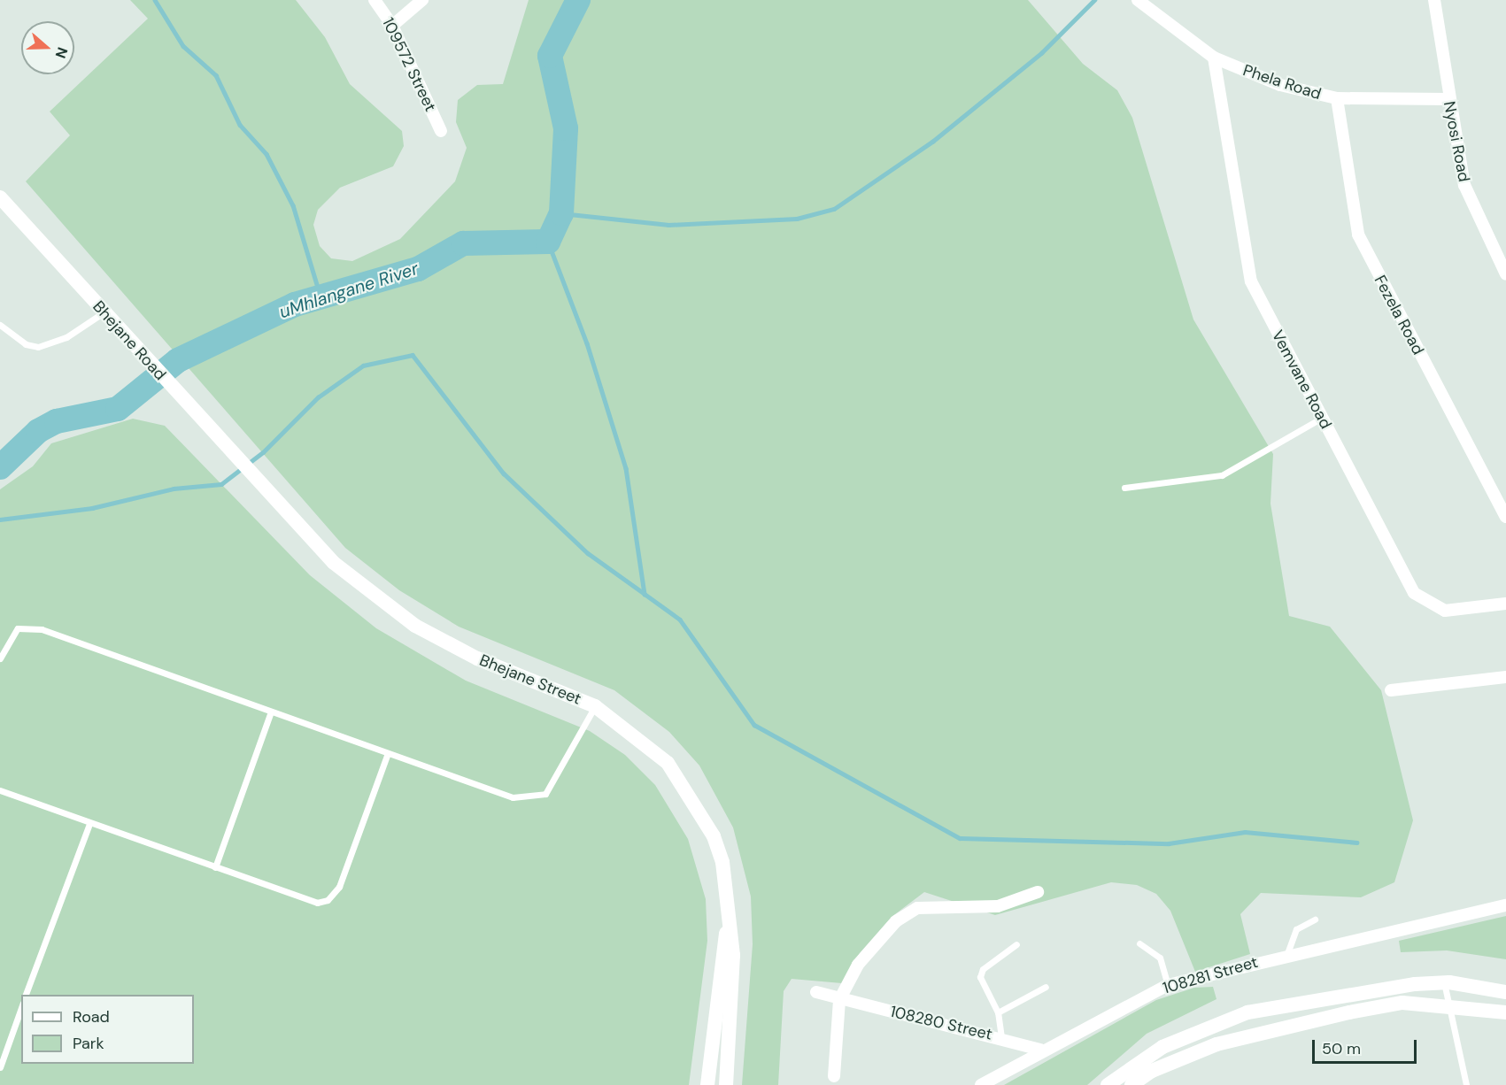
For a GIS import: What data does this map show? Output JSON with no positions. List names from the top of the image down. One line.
{"streets":{"street":["109572 Street","Phela Road","Nyosi Road","Fezela Road","Bhejane Road","Vemvane Road","Bhejane Street","108281 Street","108280 Street"]},"crossings":[["Phela Road","Nyosi Road"],["Phela Road","Fezela Road"],["Phela Road","Vemvane Road"],["Bhejane Road","Bhejane Street"],["108281 Street","108280 Street"]],"water":["uMhlangane River"],"legend":["Road","Park"],"scale_bar":"50 m","north":"right"}
